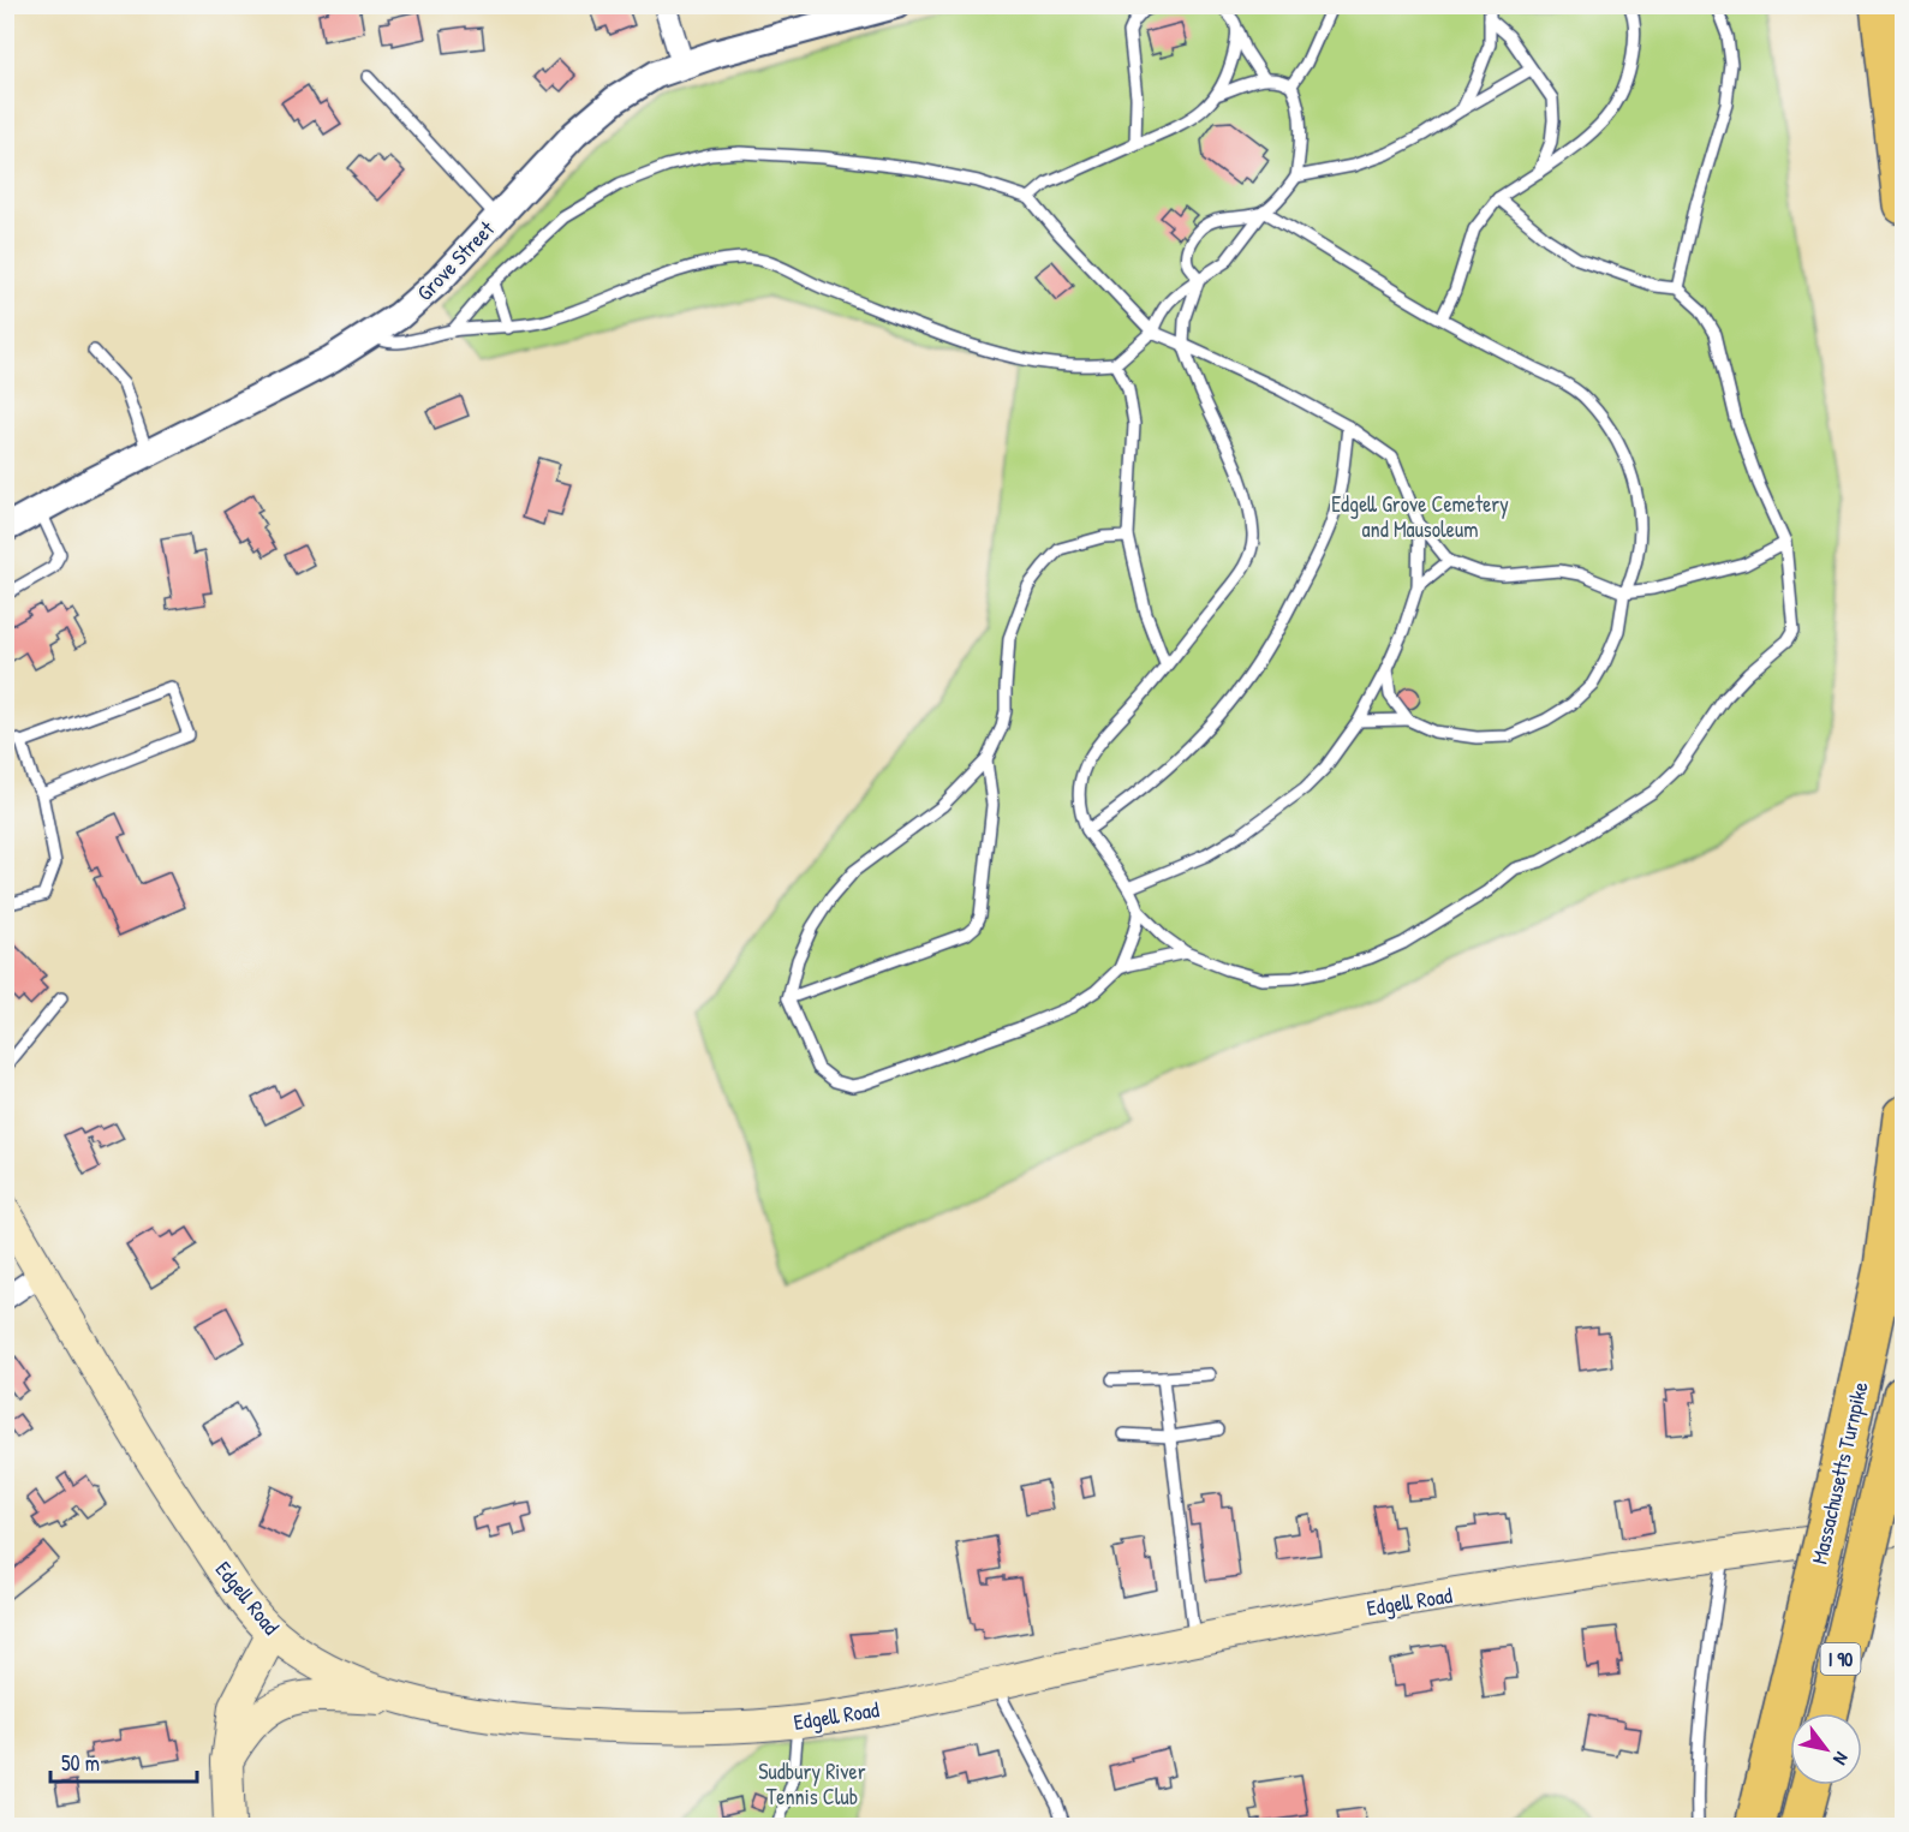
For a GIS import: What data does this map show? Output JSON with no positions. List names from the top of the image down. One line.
{"streets":{"highway":["Massachusetts Turnpike","I 90"],"main road":["Edgell Road"],"street":["Grove Street"]},"parks":["Edgell Grove Cemetery and Mausoleum","Sudbury River Tennis Club"],"scale_bar":"50 m","north":"bottom right"}
